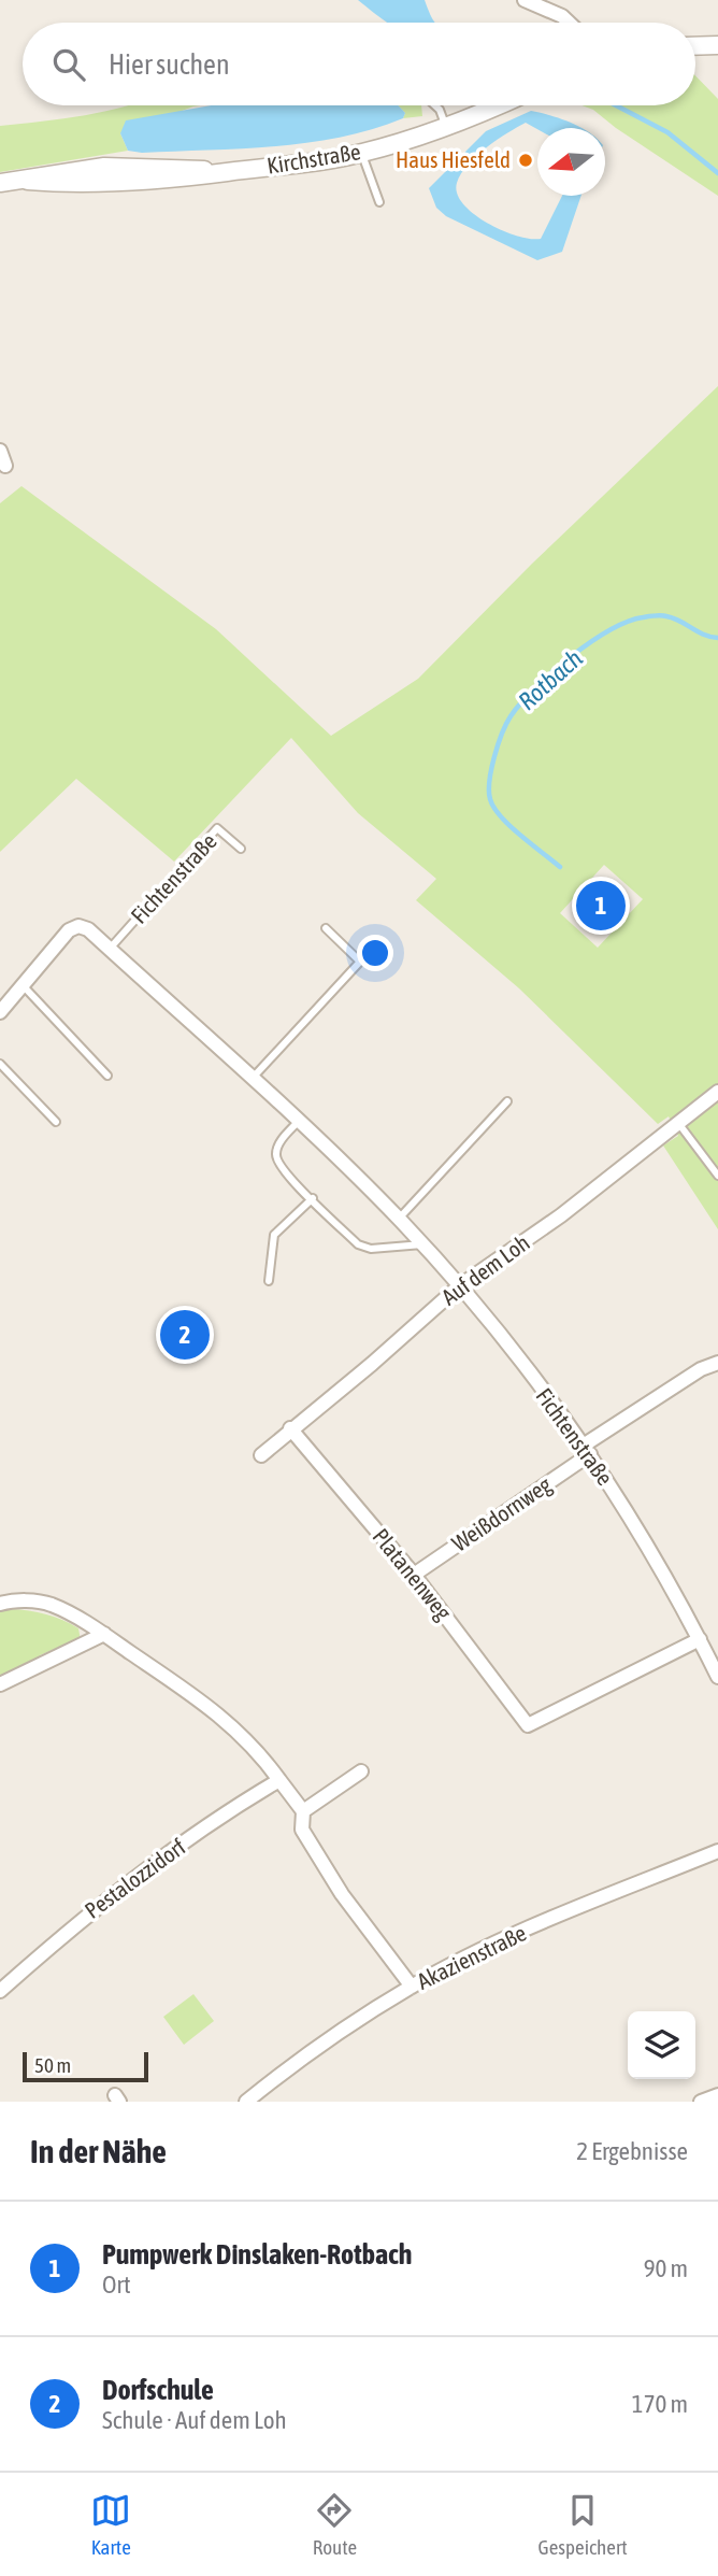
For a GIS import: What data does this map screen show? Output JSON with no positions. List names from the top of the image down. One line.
{"streets":{"street":["Kirchstraße","Fichtenstraße","Auf dem Loh","Weißdornweg","Platanenweg","Pestalozzidorf","Akazienstraße"]},"crossings":[["Fichtenstraße","Auf dem Loh"],["Fichtenstraße","Weißdornweg"],["Fichtenstraße","Platanenweg"],["Auf dem Loh","Platanenweg"],["Weißdornweg","Platanenweg"]],"water":["Rotbach"],"places":["Haus Hiesfeld"],"scale_bar":"50 m","north":"left","page":{"search":"Hier suchen","pins":["1","2"],"scale":"50 m","heading":["In der Nähe","2 Ergebnisse"],"list":[{"mark":"1","name":"Pumpwerk Dinslaken-Rotbach","note":"Ort","value":"90 m"},{"mark":"2","name":"Dorfschule","note":"Schule · Auf dem Loh","value":"170 m"}],"nav":["Karte","Route","Gespeichert"]}}
